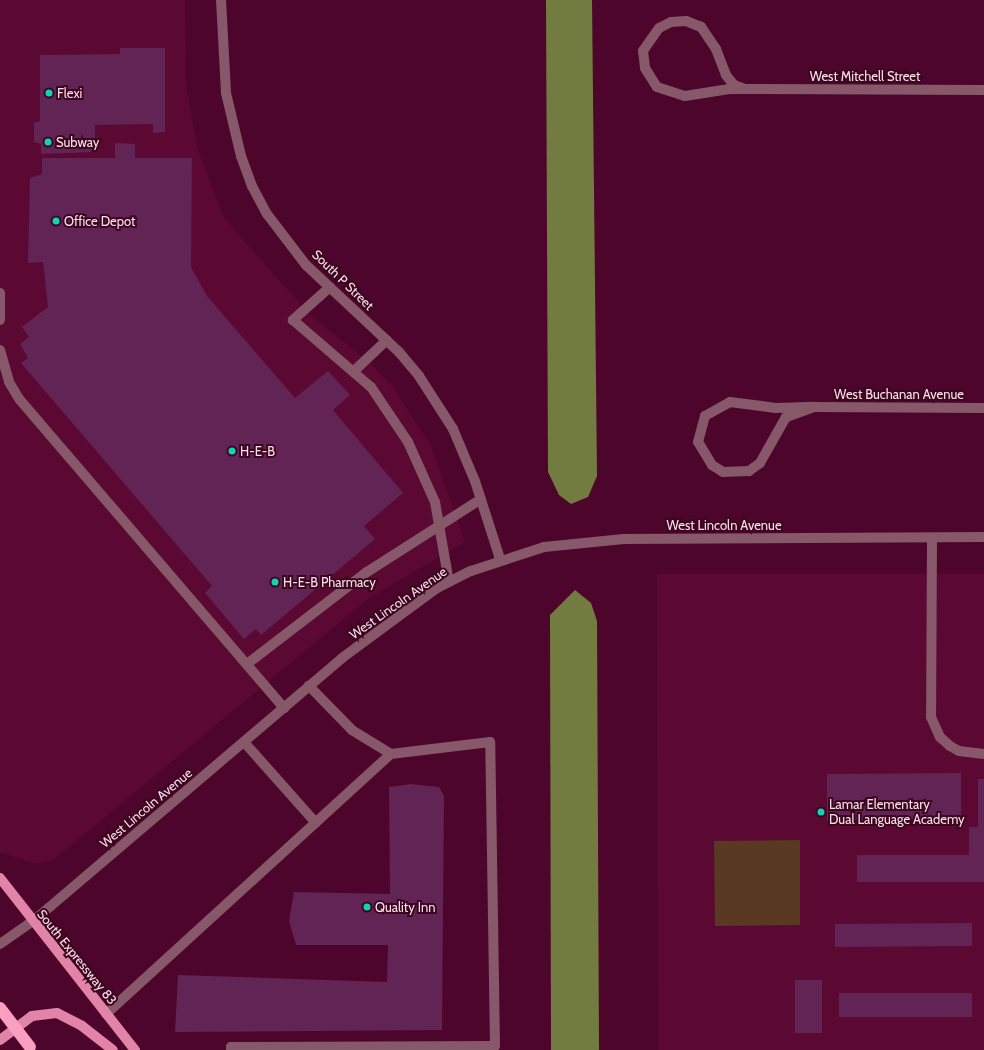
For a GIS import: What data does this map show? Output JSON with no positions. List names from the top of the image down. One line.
{"streets":{"main road":["South Expressway 83"],"street":["West Mitchell Street","South P Street","West Buchanan Avenue","West Lincoln Avenue"]},"crossings":[["South P Street","West Lincoln Avenue"],["West Lincoln Avenue","South Expressway 83"]],"places":["Flexi","Subway","Office Depot","H-E-B","H-E-B Pharmacy","Lamar Elementary Dual Language Academy","Quality Inn"]}
